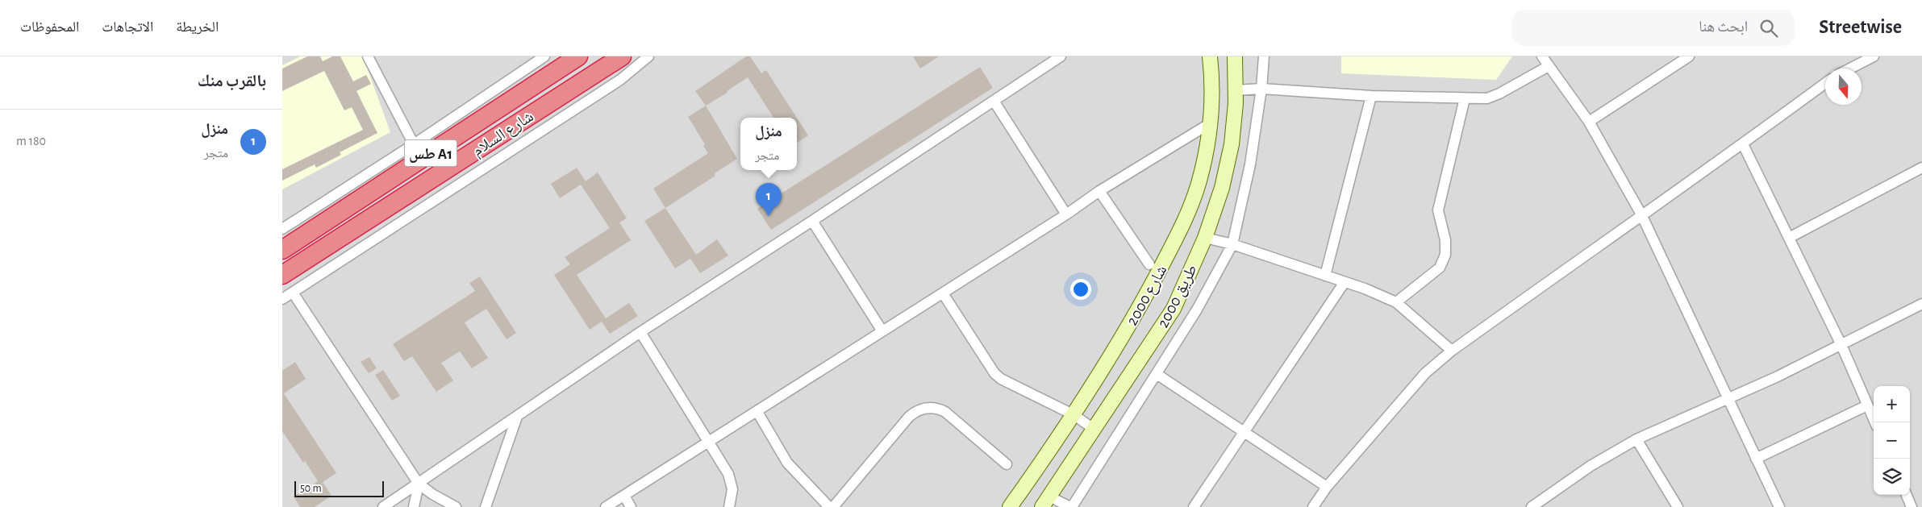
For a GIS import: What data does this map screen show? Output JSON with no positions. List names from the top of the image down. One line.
{"streets":{"highway":["شارع السلام","طس A1"],"street":["شارع 2000","طريق 2000"]},"scale_bar":"50 m","north":"bottom","page":{"header":"Streetwise","search":"ابحث هنا","nav":["الخريطة","الاتجاهات","المحفوظات"],"heading":"بالقرب منك","list":[{"mark":"1","name":"منزل","note":"متجر","value":"180 m"}],"popup":["منزل","متجر"],"pins":"1","map_buttons":["+","−"],"scale":"50 m"}}
